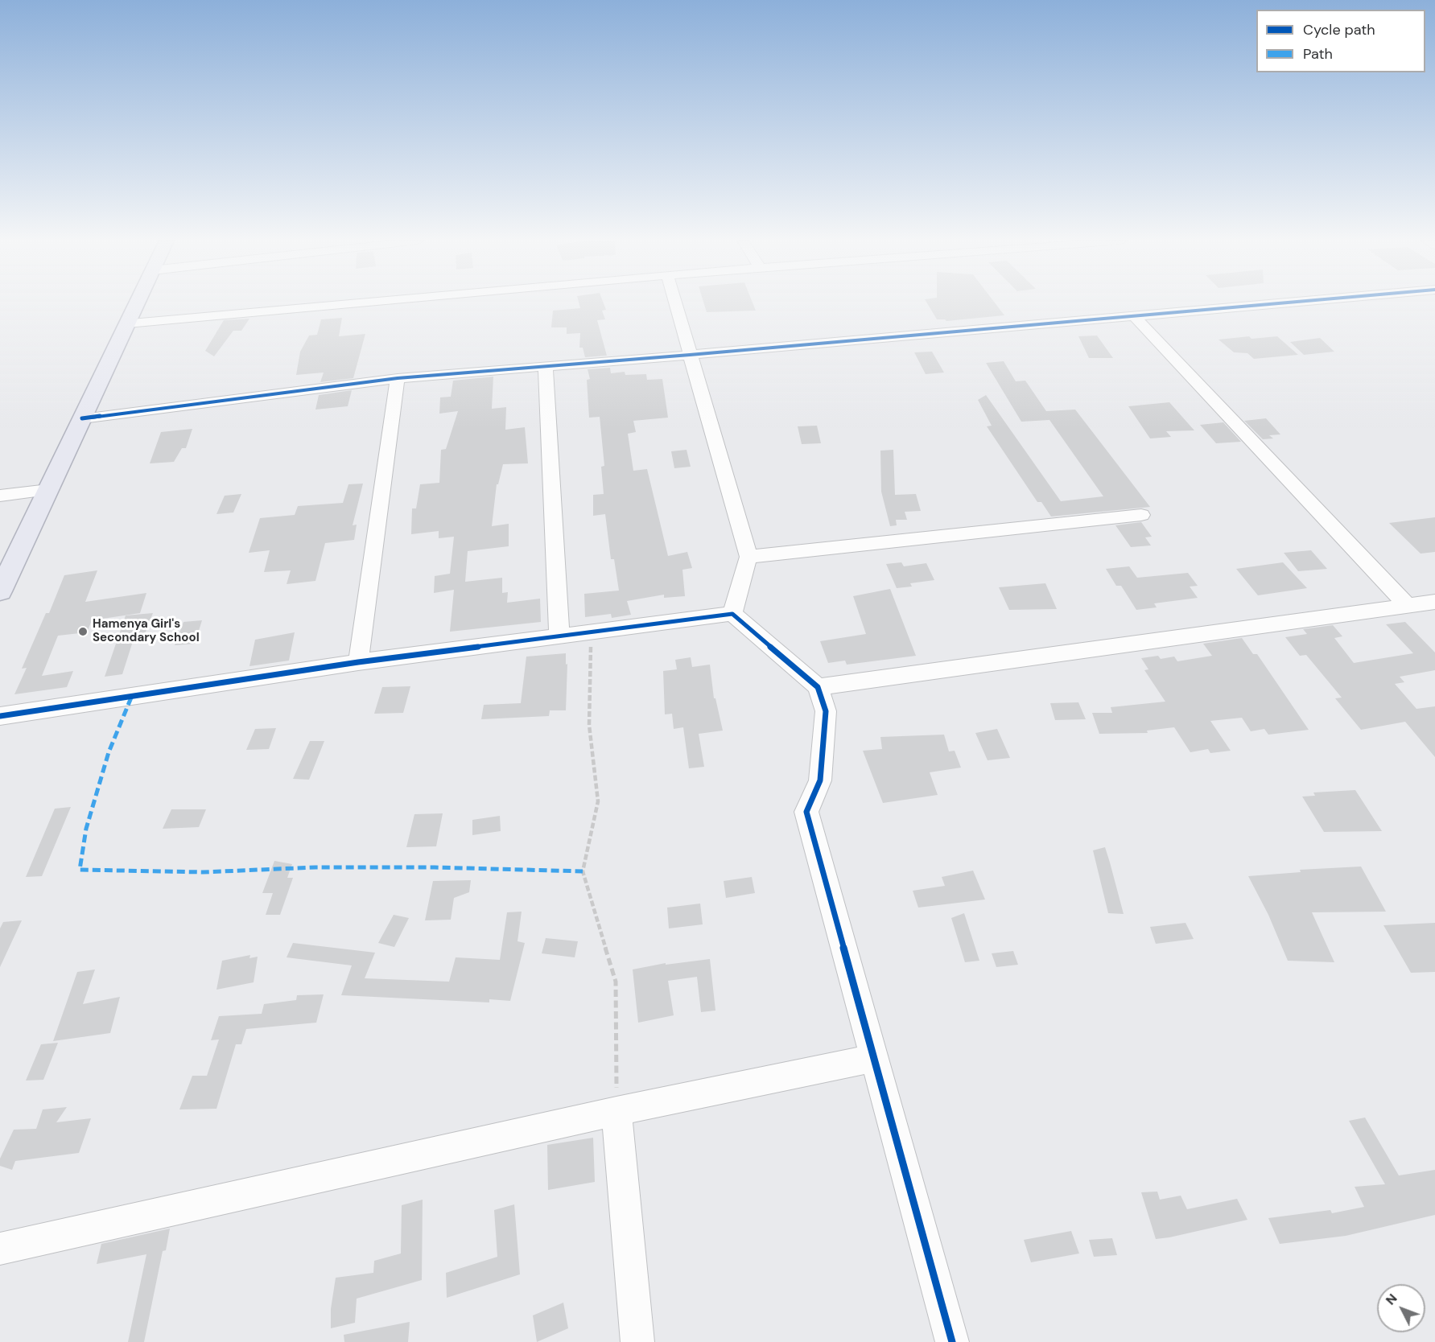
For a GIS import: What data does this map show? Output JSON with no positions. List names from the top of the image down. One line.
{"places":["Hamenya Girl's Secondary School"],"legend":["Cycle path","Path"],"north":"top left"}
